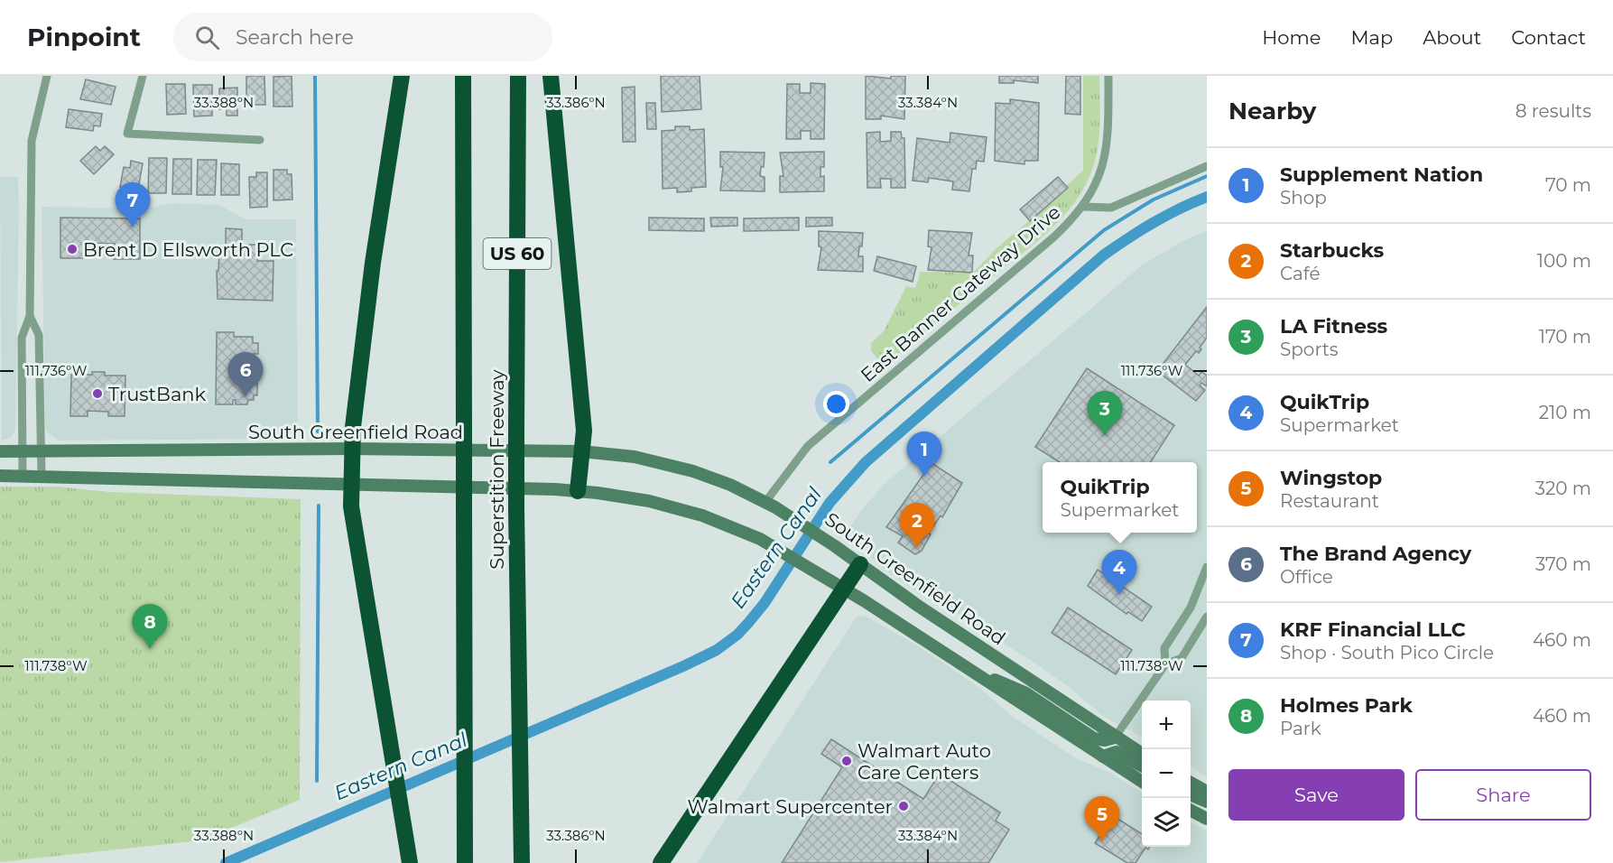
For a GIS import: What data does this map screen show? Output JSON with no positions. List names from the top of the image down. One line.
{"streets":{"highway":["US 60","Superstition Freeway"],"main road":["South Greenfield Road"],"street":["East Banner Gateway Drive"]},"crossings":[["East Banner Gateway Drive","South Greenfield Road"]],"water":["Eastern Canal"],"places":["Brent D Ellsworth PLC","TrustBank","Walmart Auto Care Centers","Walmart Supercenter"],"page":{"header":"Pinpoint","search":"Search here","nav":["Home","Map","About","Contact"],"heading":["Nearby","8 results"],"list":[{"mark":"1","name":"Supplement Nation","note":"Shop","value":"70 m"},{"mark":"2","name":"Starbucks","note":"Café","value":"100 m"},{"mark":"3","name":"LA Fitness","note":"Sports","value":"170 m"},{"mark":"4","name":"QuikTrip","note":"Supermarket","value":"210 m"},{"mark":"5","name":"Wingstop","note":"Restaurant","value":"320 m"},{"mark":"6","name":"The Brand Agency","note":"Office","value":"370 m"},{"mark":"7","name":"KRF Financial LLC","note":"Shop · South Pico Circle","value":"460 m"},{"mark":"8","name":"Holmes Park","note":"Park","value":"460 m"}],"pins":["7","6","3","1","2","4","8","5"],"popup":["QuikTrip","Supermarket"],"map_buttons":["+","−"],"buttons":["Save","Share"]},"coordinates":["33.388°N","33.386°N","33.384°N","111.736°W","111.738°W"]}
